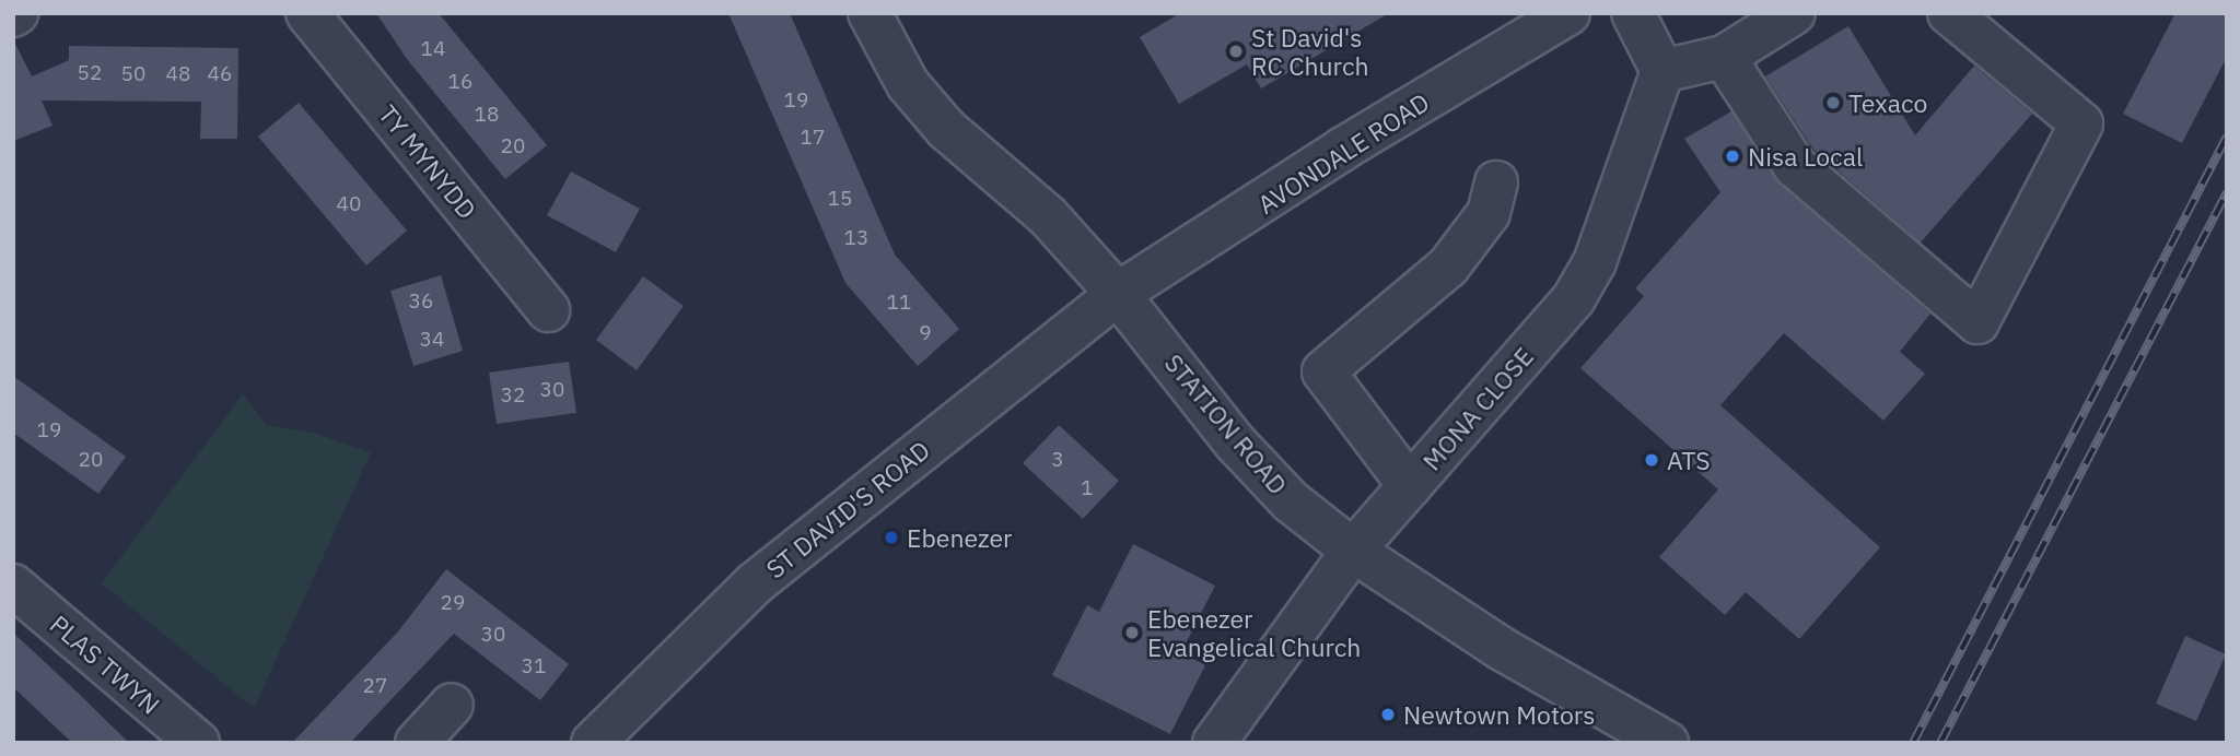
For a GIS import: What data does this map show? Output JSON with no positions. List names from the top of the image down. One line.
{"streets":{"street":["AVONDALE ROAD","TY MYNYDD","MONA CLOSE","STATION ROAD","ST DAVID'S ROAD","PLAS TWYN"]},"crossings":[["AVONDALE ROAD","STATION ROAD"],["AVONDALE ROAD","ST DAVID'S ROAD"],["MONA CLOSE","STATION ROAD"],["STATION ROAD","ST DAVID'S ROAD"]],"places":["St David's RC Church","Texaco","Nisa Local","ATS","Ebenezer","Ebenezer Evangelical Church","Newtown Motors"],"house_numbers":["14","52","50","48","46","16","19","18","17","20","15","40","13","36","11","9","34","30","32","19","20","3","1","29","30","31","27"]}
